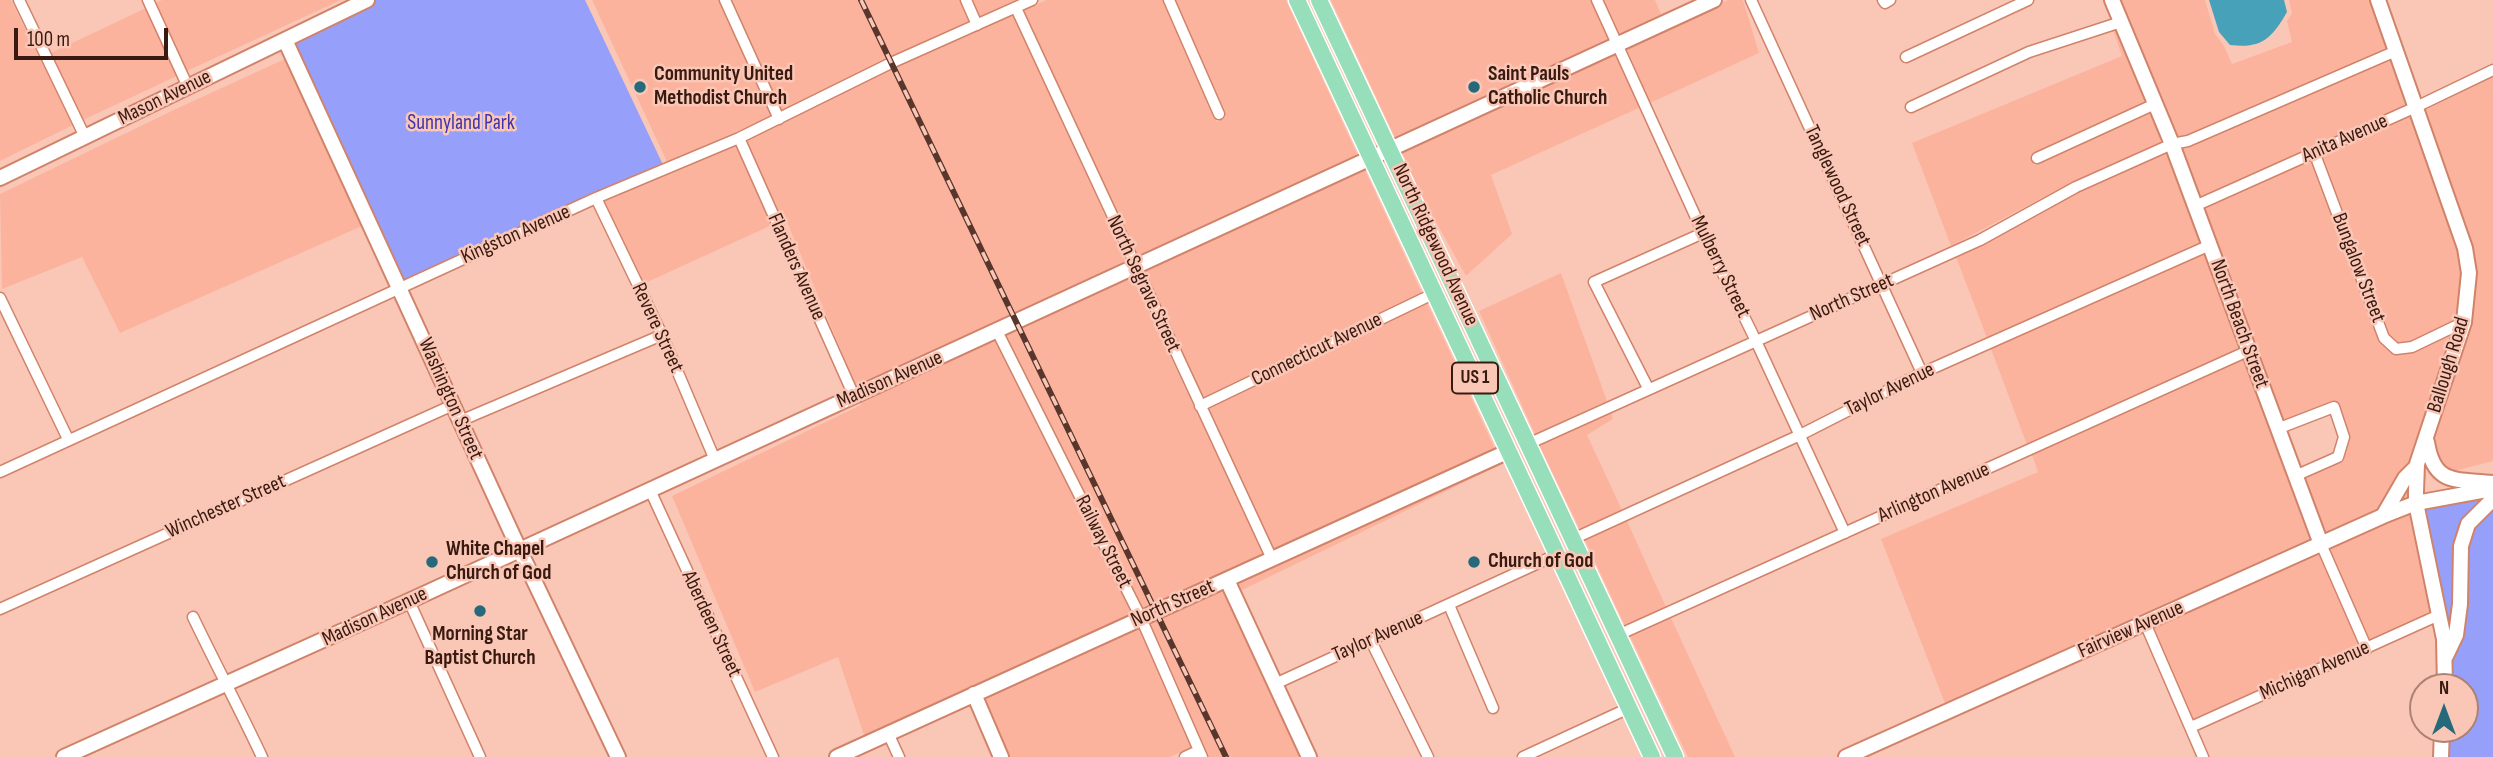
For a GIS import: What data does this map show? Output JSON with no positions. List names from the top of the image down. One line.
{"streets":{"main road":["North Ridgewood Avenue","US 1"],"street":["Mason Avenue","Anita Avenue","Tanglewood Street","Kingston Avenue","Flanders Avenue","Mulberry Street","Bungalow Street","North Segrave Street","North Street","North Beach Street","Revere Street","Connecticut Avenue","Ballough Road","Madison Avenue","Taylor Avenue","Washington Street","Arlington Avenue","Winchester Street","Railway Street","Aberdeen Street","Fairview Avenue","Michigan Avenue"]},"crossings":[["Mason Avenue","Washington Street"],["Anita Avenue","Bungalow Street"],["Anita Avenue","North Beach Street"],["Anita Avenue","Ballough Road"],["Tanglewood Street","North Street"],["Tanglewood Street","Taylor Avenue"],["Kingston Avenue","Flanders Avenue"],["Kingston Avenue","North Segrave Street"],["Kingston Avenue","Revere Street"],["Kingston Avenue","Washington Street"],["North Ridgewood Avenue","North Street"],["North Ridgewood Avenue","Connecticut Avenue"],["North Ridgewood Avenue","Madison Avenue"],["North Ridgewood Avenue","Taylor Avenue"],["North Ridgewood Avenue","Arlington Avenue"],["Flanders Avenue","Madison Avenue"],["Mulberry Street","North Street"],["Mulberry Street","Madison Avenue"],["Mulberry Street","Taylor Avenue"],["Mulberry Street","Arlington Avenue"],["Bungalow Street","Ballough Road"],["North Segrave Street","North Street"],["North Segrave Street","Connecticut Avenue"],["North Segrave Street","Madison Avenue"],["North Street","North Beach Street"],["North Street","Ballough Road"],["North Street","Railway Street"],["North Beach Street","Taylor Avenue"],["North Beach Street","Arlington Avenue"],["North Beach Street","Fairview Avenue"],["North Beach Street","Michigan Avenue"],["Revere Street","Madison Avenue"],["Ballough Road","Fairview Avenue"],["Ballough Road","Michigan Avenue"],["Madison Avenue","Washington Street"],["Madison Avenue","Railway Street"],["Madison Avenue","Aberdeen Street"],["Washington Street","Winchester Street"]],"parks":["Sunnyland Park"],"places":["Community United Methodist Church","Saint Pauls Catholic Church","White Chapel Church of God","Church of God","Morning Star Baptist Church"],"scale_bar":"100 m","north":"top"}
